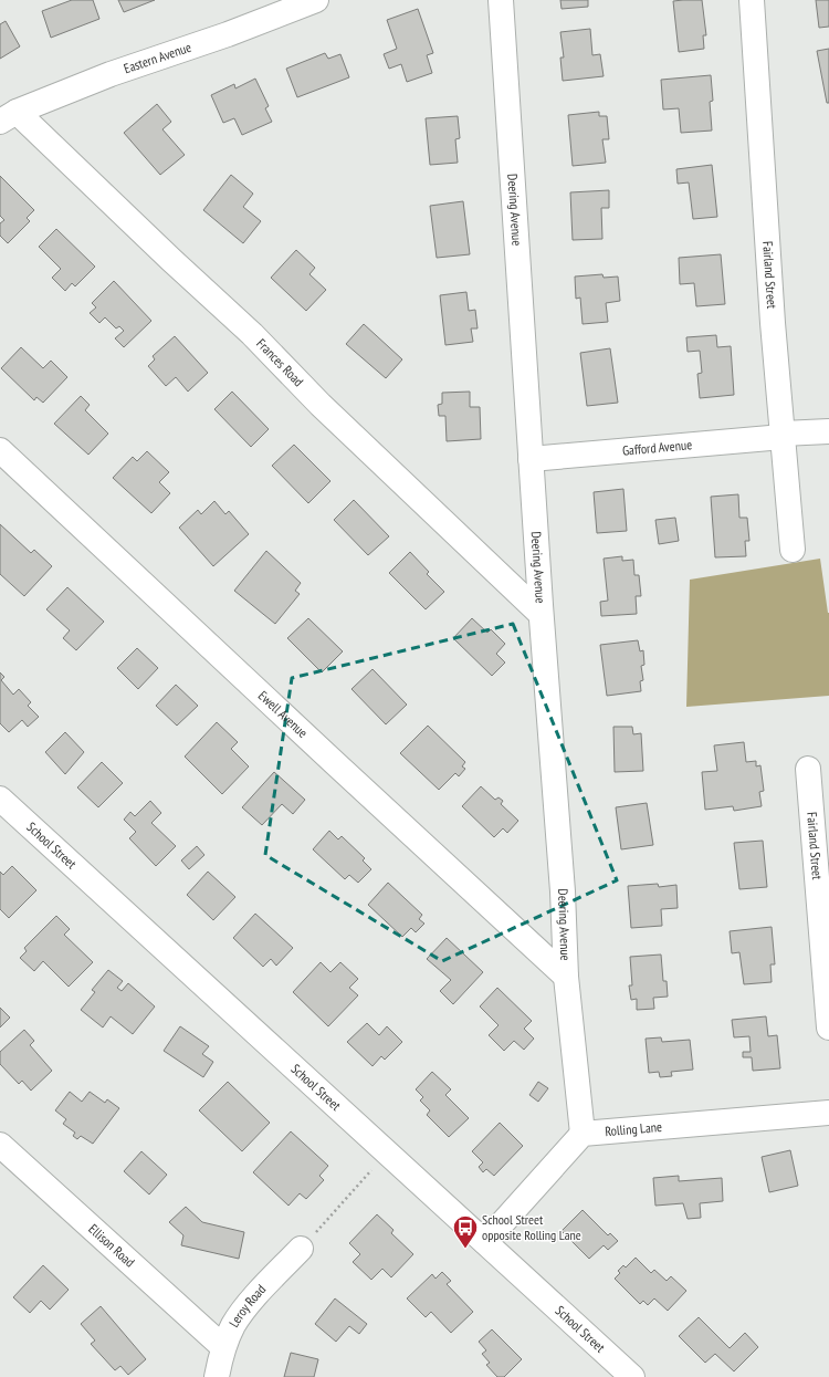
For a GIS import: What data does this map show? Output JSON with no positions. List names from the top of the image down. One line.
{"streets":{"street":["Eastern Avenue","Deering Avenue","Fairland Street","Frances Road","Gafford Avenue","Ewell Avenue","School Street","Rolling Lane","Ellison Road","Leroy Road"]},"crossings":[["Eastern Avenue","Frances Road"],["Deering Avenue","Frances Road"],["Deering Avenue","Gafford Avenue"],["Deering Avenue","Ewell Avenue"],["Deering Avenue","Rolling Lane"],["Fairland Street","Gafford Avenue"],["Ellison Road","Leroy Road"]],"places":{"bus stop":["School Street opposite Rolling Lane"]}}
